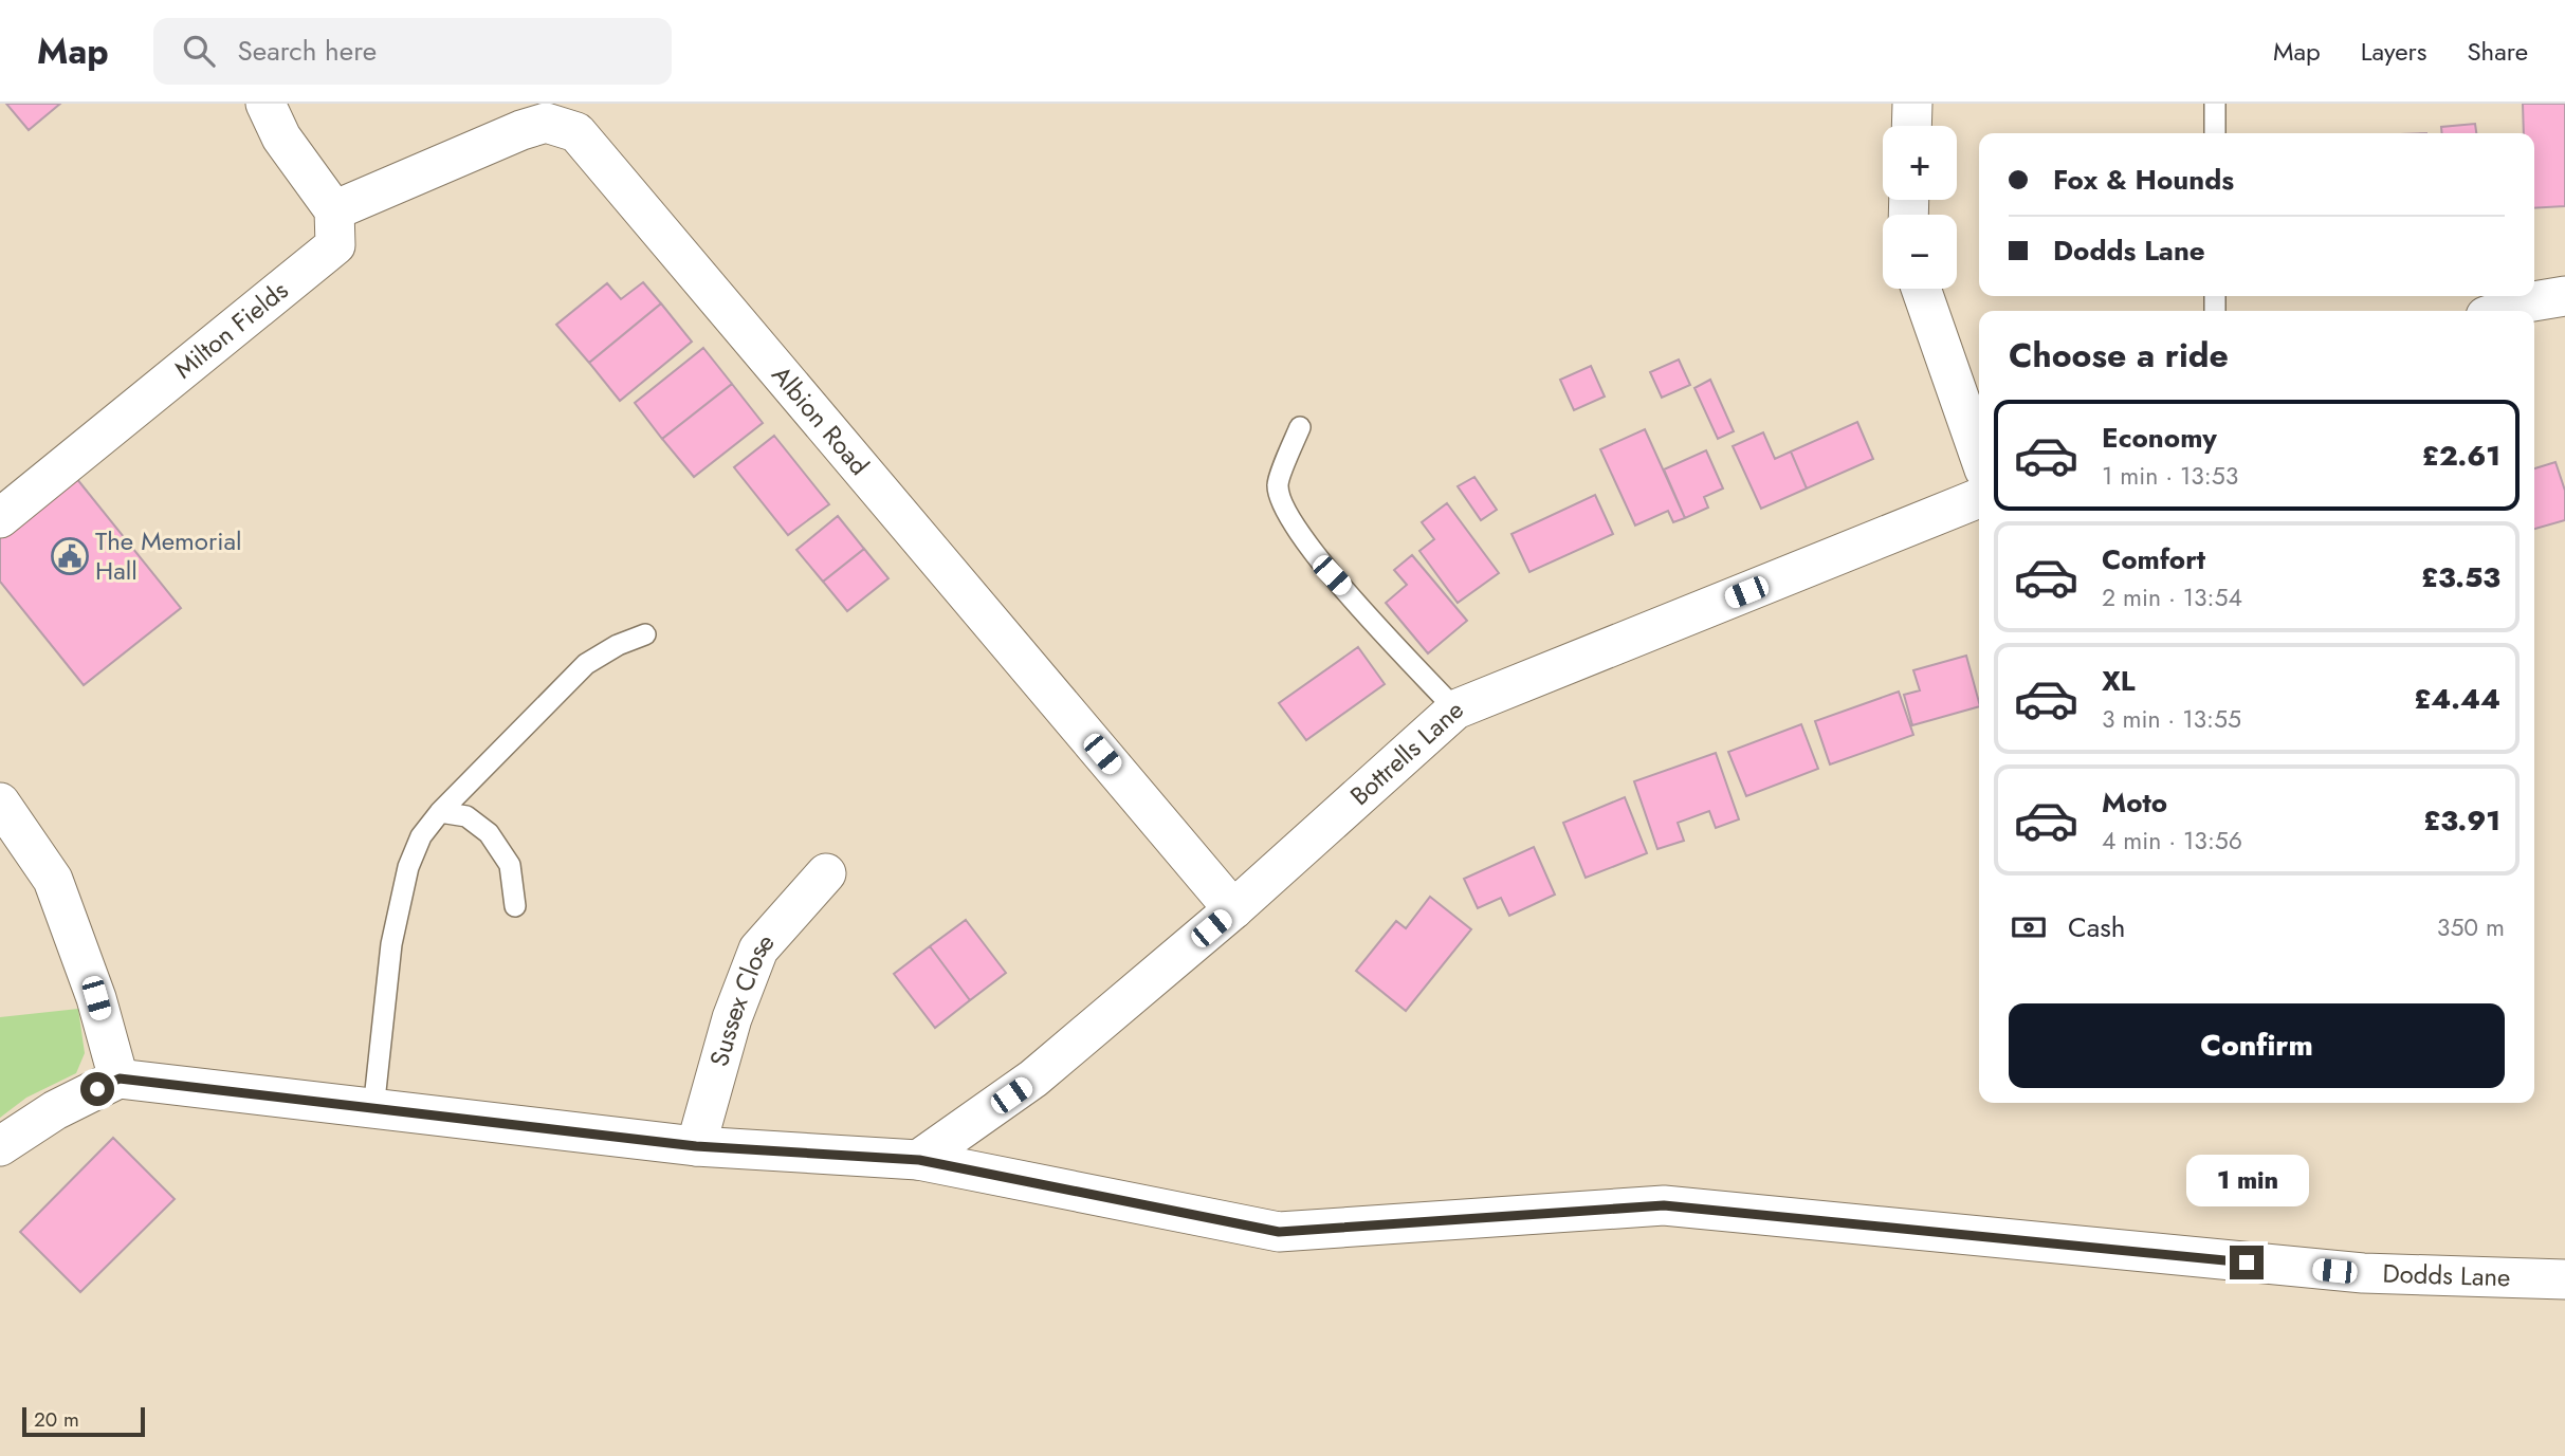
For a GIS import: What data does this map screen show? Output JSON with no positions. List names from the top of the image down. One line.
{"streets":{"street":["Milton Fields","Albion Road","Bottrells Lane","Sussex Close","Dodds Lane"]},"crossings":[["Milton Fields","Albion Road"],["Albion Road","Bottrells Lane"],["Bottrells Lane","Dodds Lane"],["Sussex Close","Dodds Lane"]],"places":{"public building":["The Memorial Hall"]},"scale_bar":"20 m","page":{"header":"Map","search":"Search here","nav":["Map","Layers","Share"],"map_buttons":["+","−"],"banner":["Fox & Hounds","Dodds Lane"],"heading":"Choose a ride","list":[{"name":"Economy","note":"1 min · 13:53","value":"£2.61"},{"name":"Comfort","note":"2 min · 13:54","value":"£3.53"},{"name":"XL","note":"3 min · 13:55","value":"£4.44"},{"name":"Moto","note":"4 min · 13:56","value":"£3.91"}],"pay":["Cash","350 m"],"buttons":"Confirm","bubble":"1 min","scale":"20 m"}}
